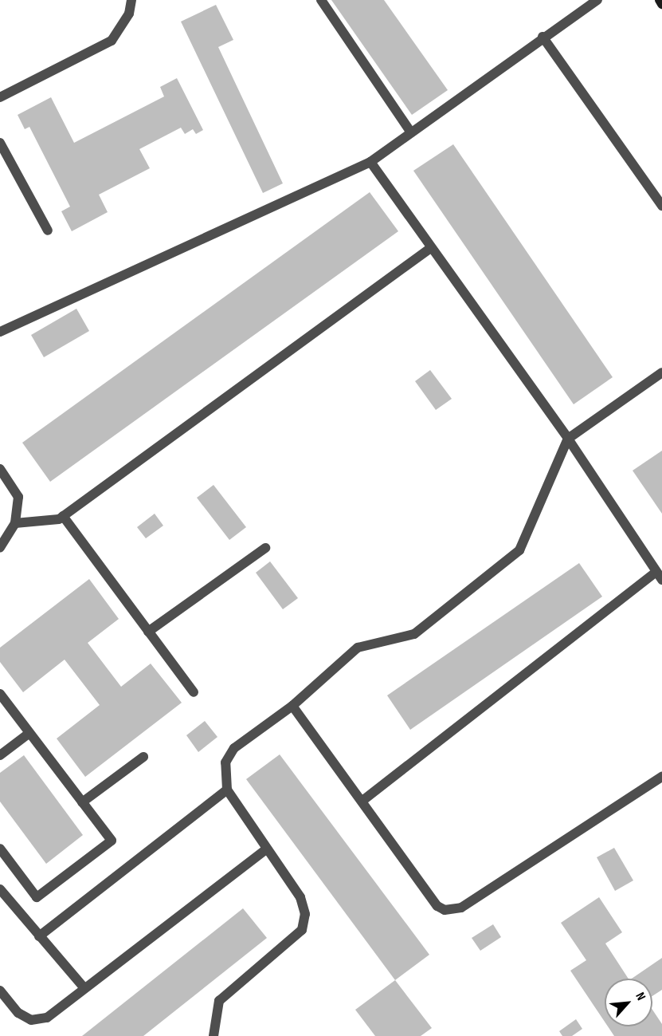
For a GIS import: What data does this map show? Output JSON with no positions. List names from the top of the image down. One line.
{"north":"top right"}
